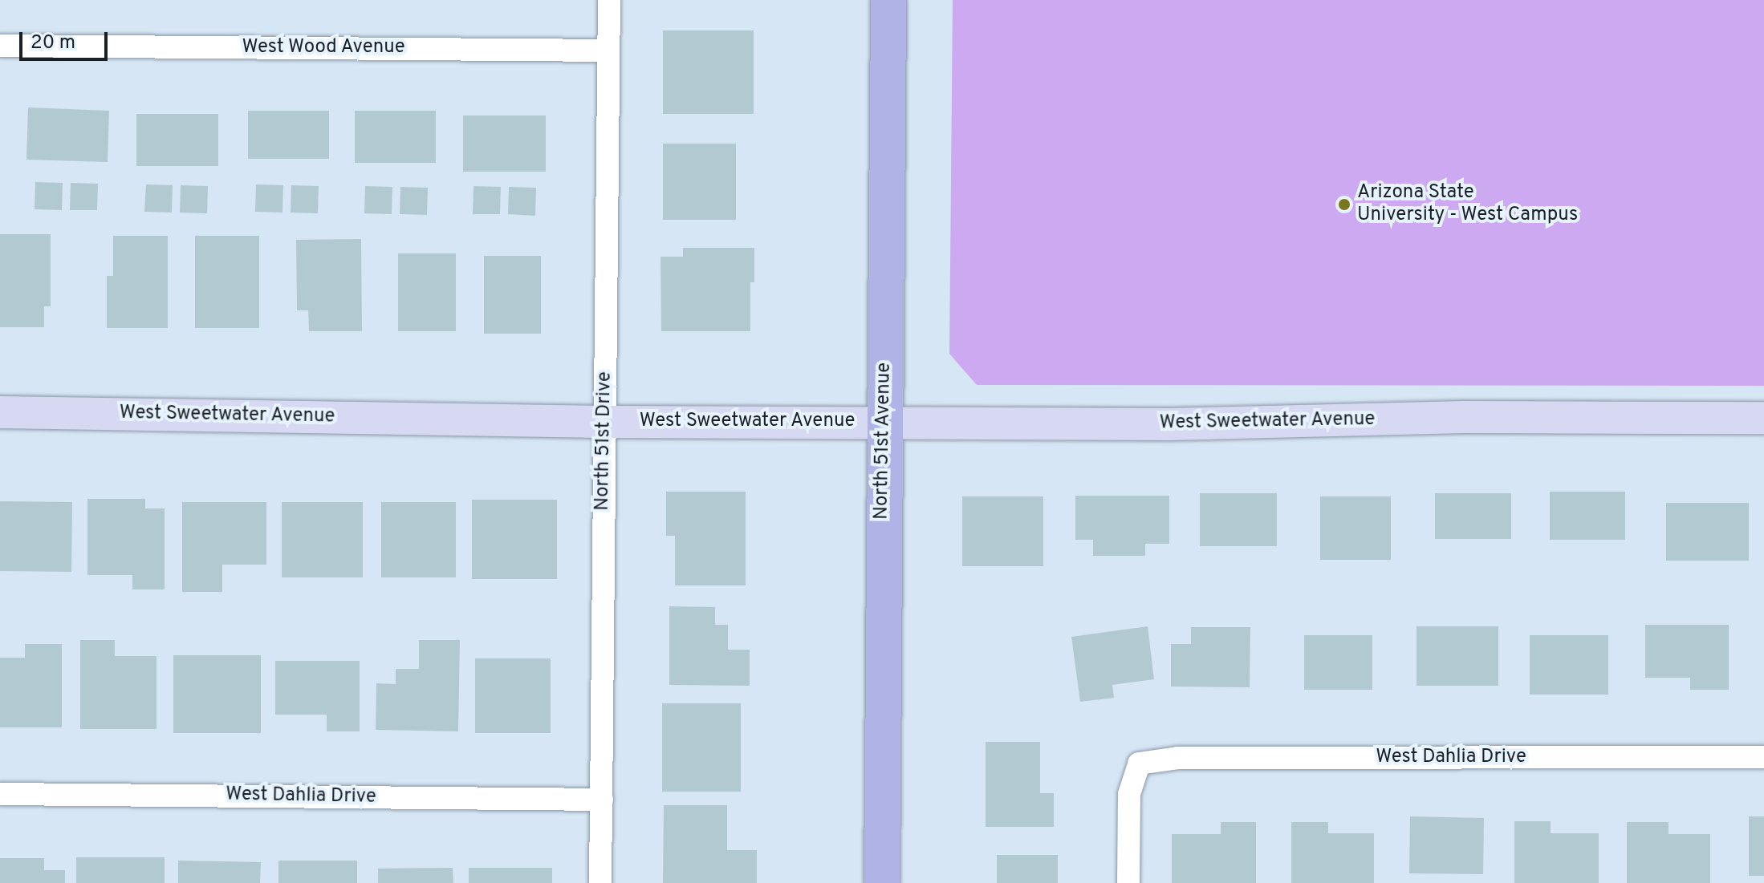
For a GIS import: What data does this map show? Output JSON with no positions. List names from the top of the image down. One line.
{"streets":{"main road":["North 51st Avenue"],"street":["West Wood Avenue","West Sweetwater Avenue","North 51st Drive","West Dahlia Drive"]},"crossings":[["West Wood Avenue","North 51st Drive"],["West Sweetwater Avenue","North 51st Drive"],["West Sweetwater Avenue","North 51st Avenue"],["North 51st Drive","West Dahlia Drive"]],"places":["Arizona State University - West Campus"],"scale_bar":"20 m"}
